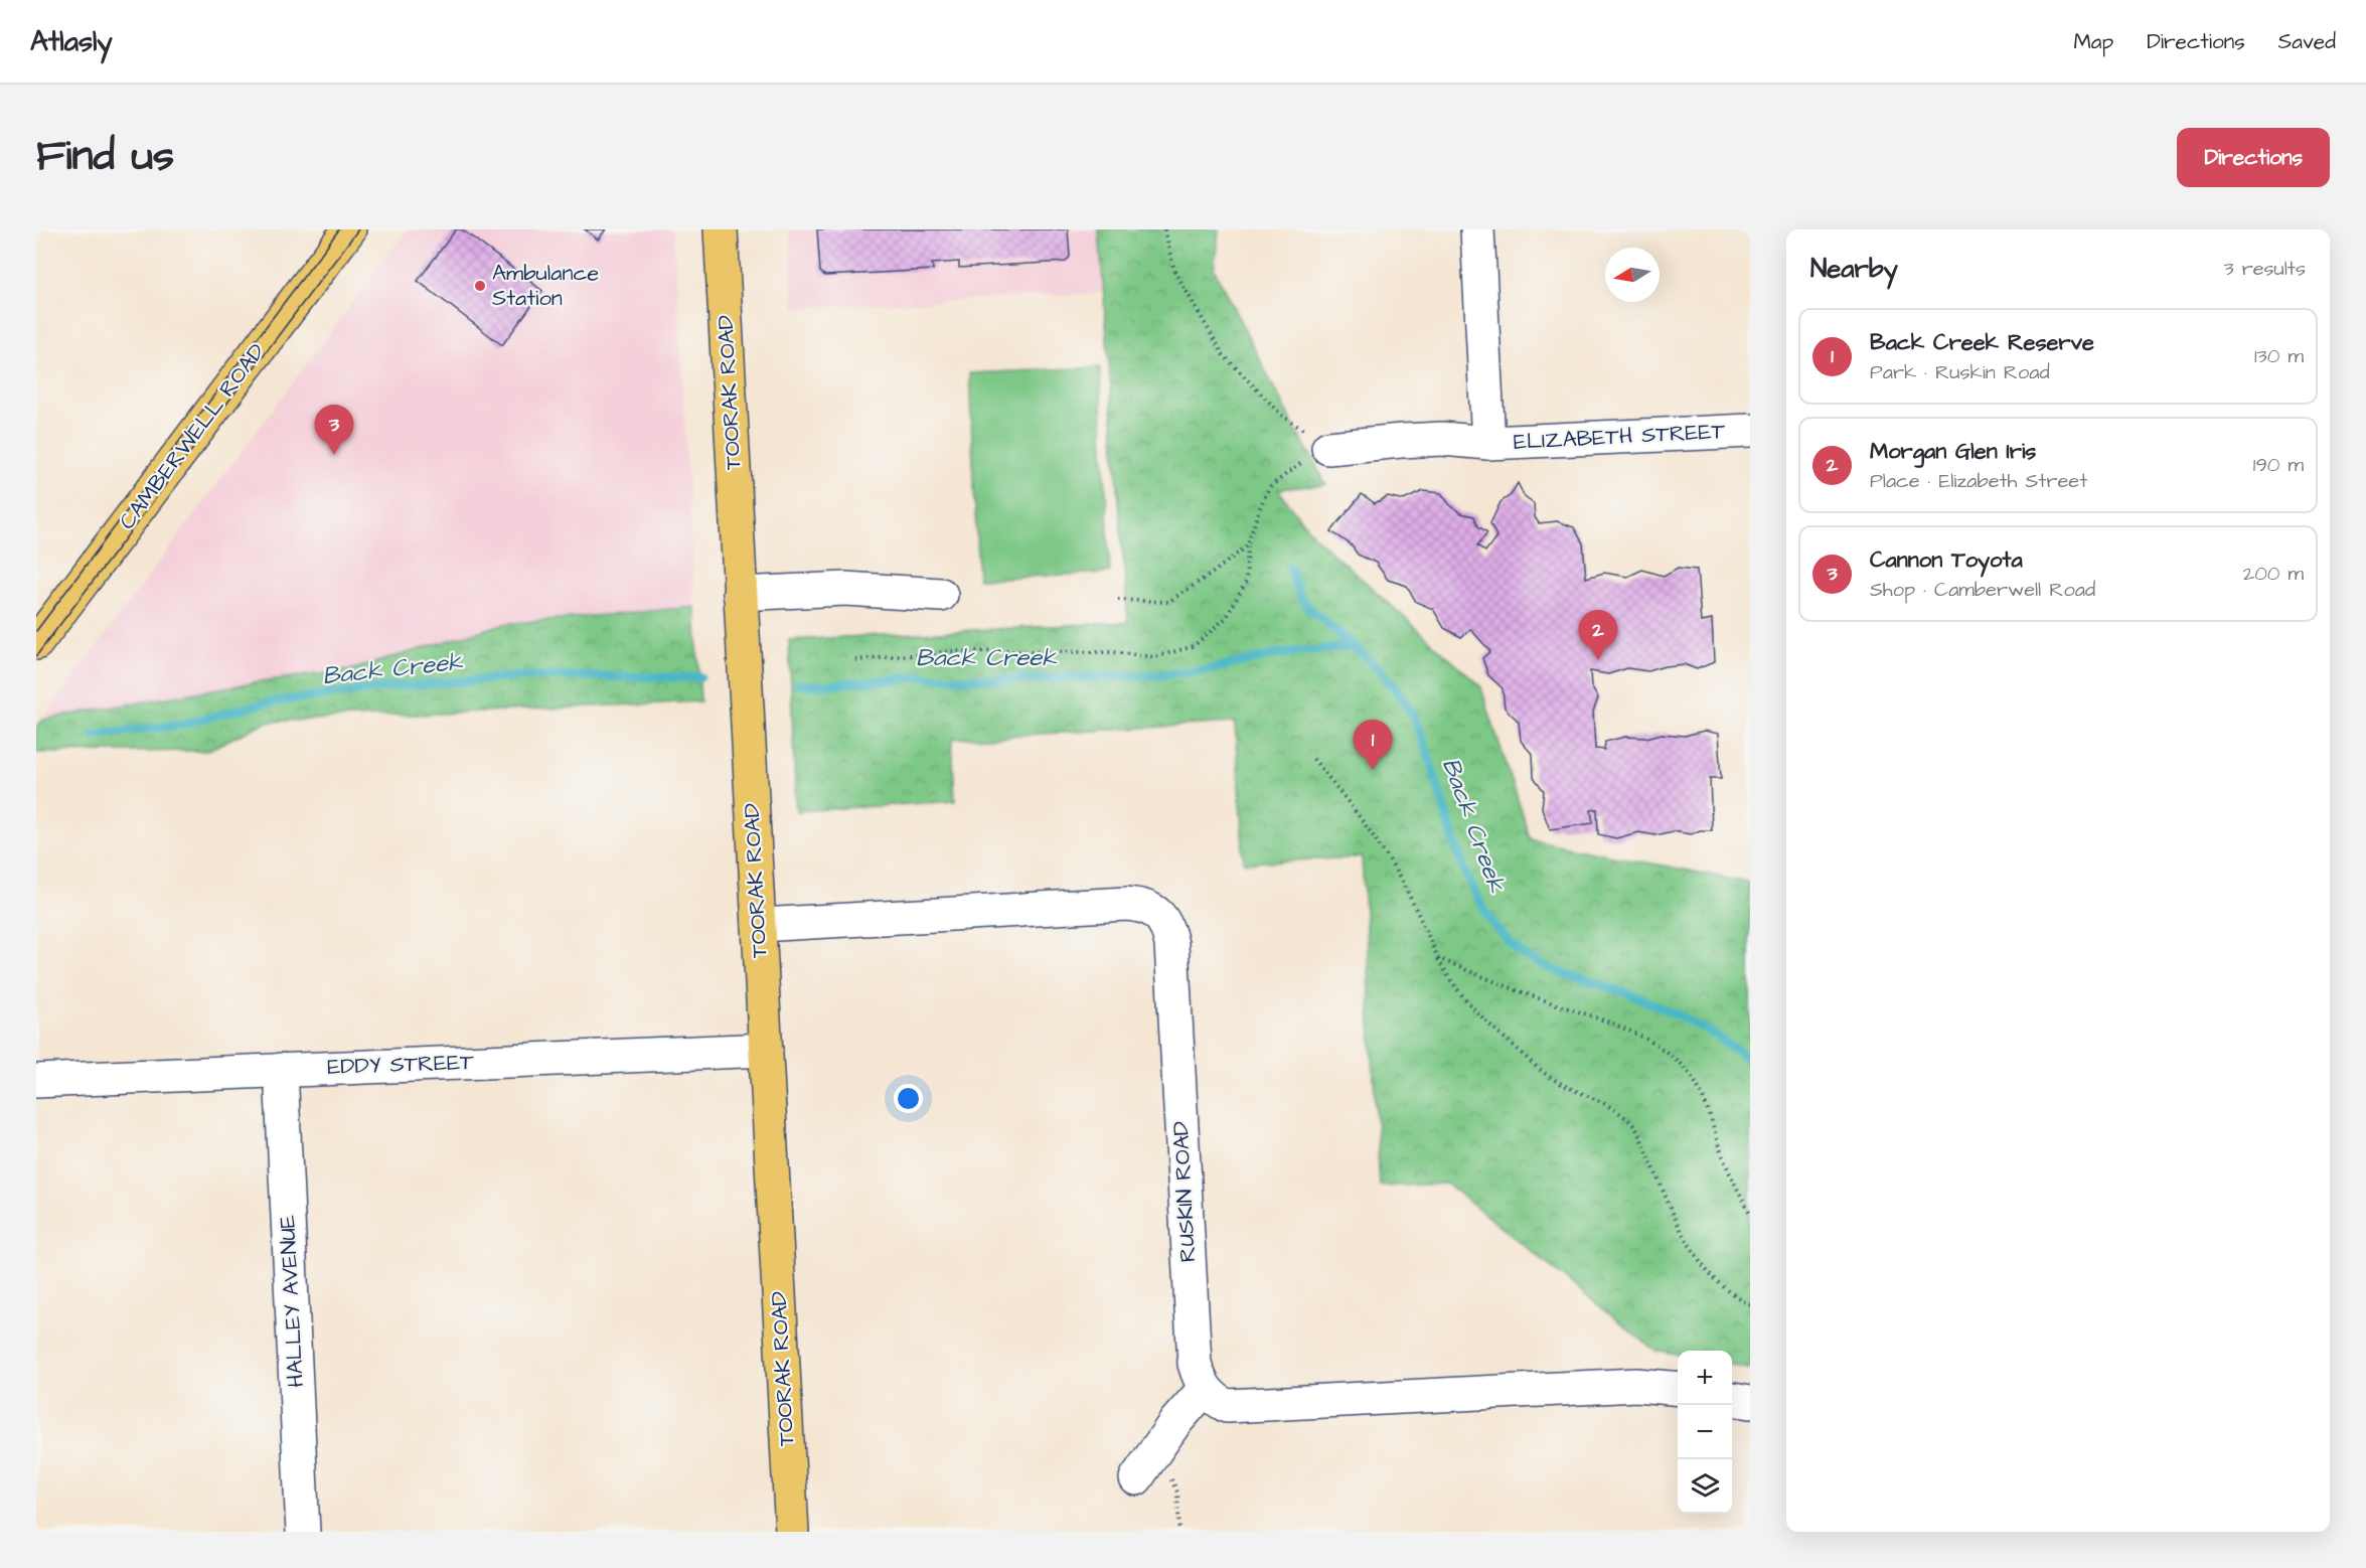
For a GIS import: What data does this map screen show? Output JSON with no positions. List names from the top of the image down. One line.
{"streets":{"main road":["TOORAK ROAD","CAMBERWELL ROAD"],"street":["ELIZABETH STREET","EDDY STREET","RUSKIN ROAD","HALLEY AVENUE"]},"crossings":[["TOORAK ROAD","EDDY STREET"],["TOORAK ROAD","RUSKIN ROAD"],["EDDY STREET","HALLEY AVENUE"]],"water":["Back Creek"],"places":["Ambulance Station"],"north":"left","page":{"header":"Atlasly","nav":["Map","Directions","Saved"],"title":"Find us","buttons":"Directions","heading":["Nearby","3 results"],"list":[{"mark":"1","name":"Back Creek Reserve","note":"Park · Ruskin Road","value":"130 m"},{"mark":"2","name":"Morgan Glen Iris","note":"Place · Elizabeth Street","value":"190 m"},{"mark":"3","name":"Cannon Toyota","note":"Shop · Camberwell Road","value":"200 m"}],"pins":["3","2","1"],"map_buttons":["+","−"]}}
